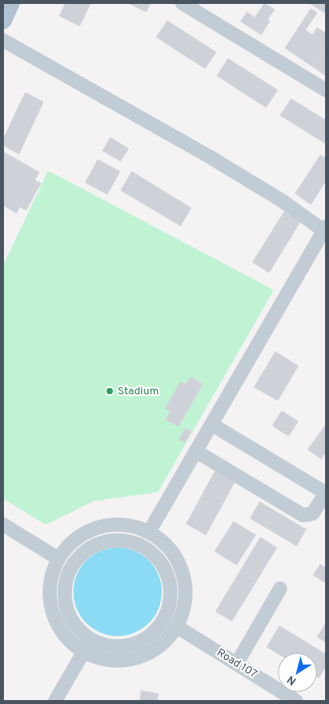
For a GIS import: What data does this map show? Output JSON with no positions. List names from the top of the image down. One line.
{"streets":{"street":["Road 107"]},"places":["Stadium"],"north":"bottom left"}
